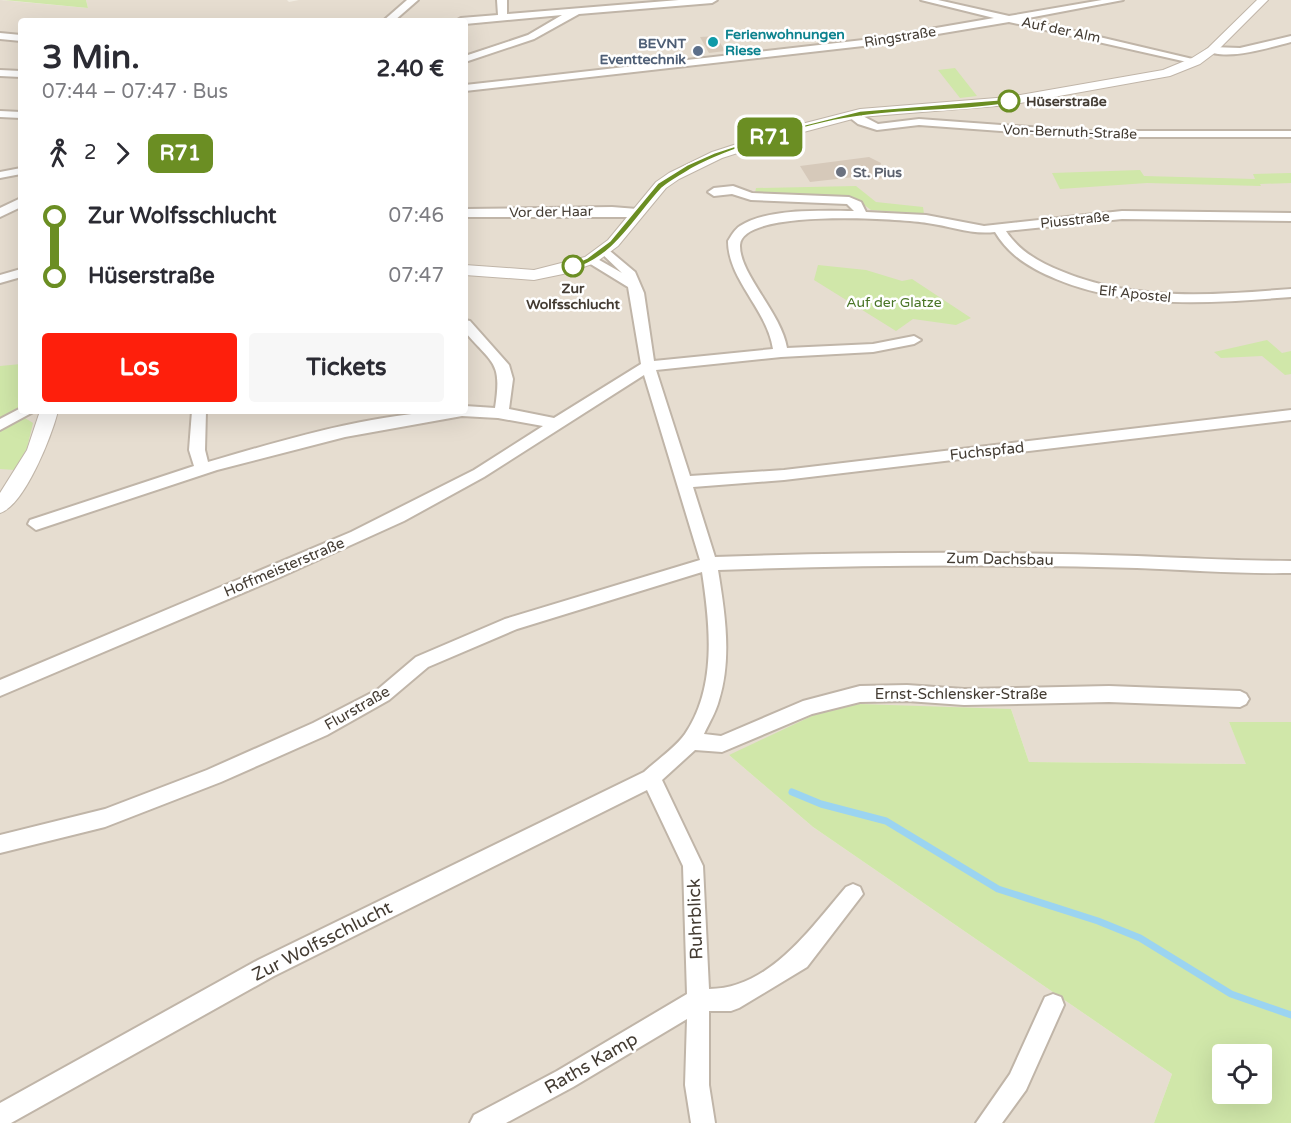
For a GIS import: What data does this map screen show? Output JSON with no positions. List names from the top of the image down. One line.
{"streets":{"street":["Auf der Alm","Ringstraße","Von-Bernuth-Straße","Vor der Haar","Piusstraße","Elf Apostel","Fuchspfad","Zum Dachsbau","Hoffmeisterstraße","Ernst-Schlensker-Straße","Flurstraße","Ruhrblick","Zur Wolfsschlucht","Raths Kamp"]},"crossings":[["Auf der Alm","Ringstraße"],["Piusstraße","Elf Apostel"],["Zum Dachsbau","Flurstraße"],["Ruhrblick","Zur Wolfsschlucht"],["Ruhrblick","Raths Kamp"]],"parks":["Auf der Glatze"],"places":["Ferienwohnungen Riese","BEVNT Eventtechnik","Hüserstraße","St. Pius","Zur Wolfsschlucht"],"lines":["bus line R71"],"page":{"on_map":"R71","heading":["3 Min.","07:44 – 07:47 · Bus","2.40 €"],"legs":["2","R71"],"list":[{"name":"Zur Wolfsschlucht","value":"07:46"},{"name":"Hüserstraße","value":"07:47"}],"buttons":["Los","Tickets"]}}
